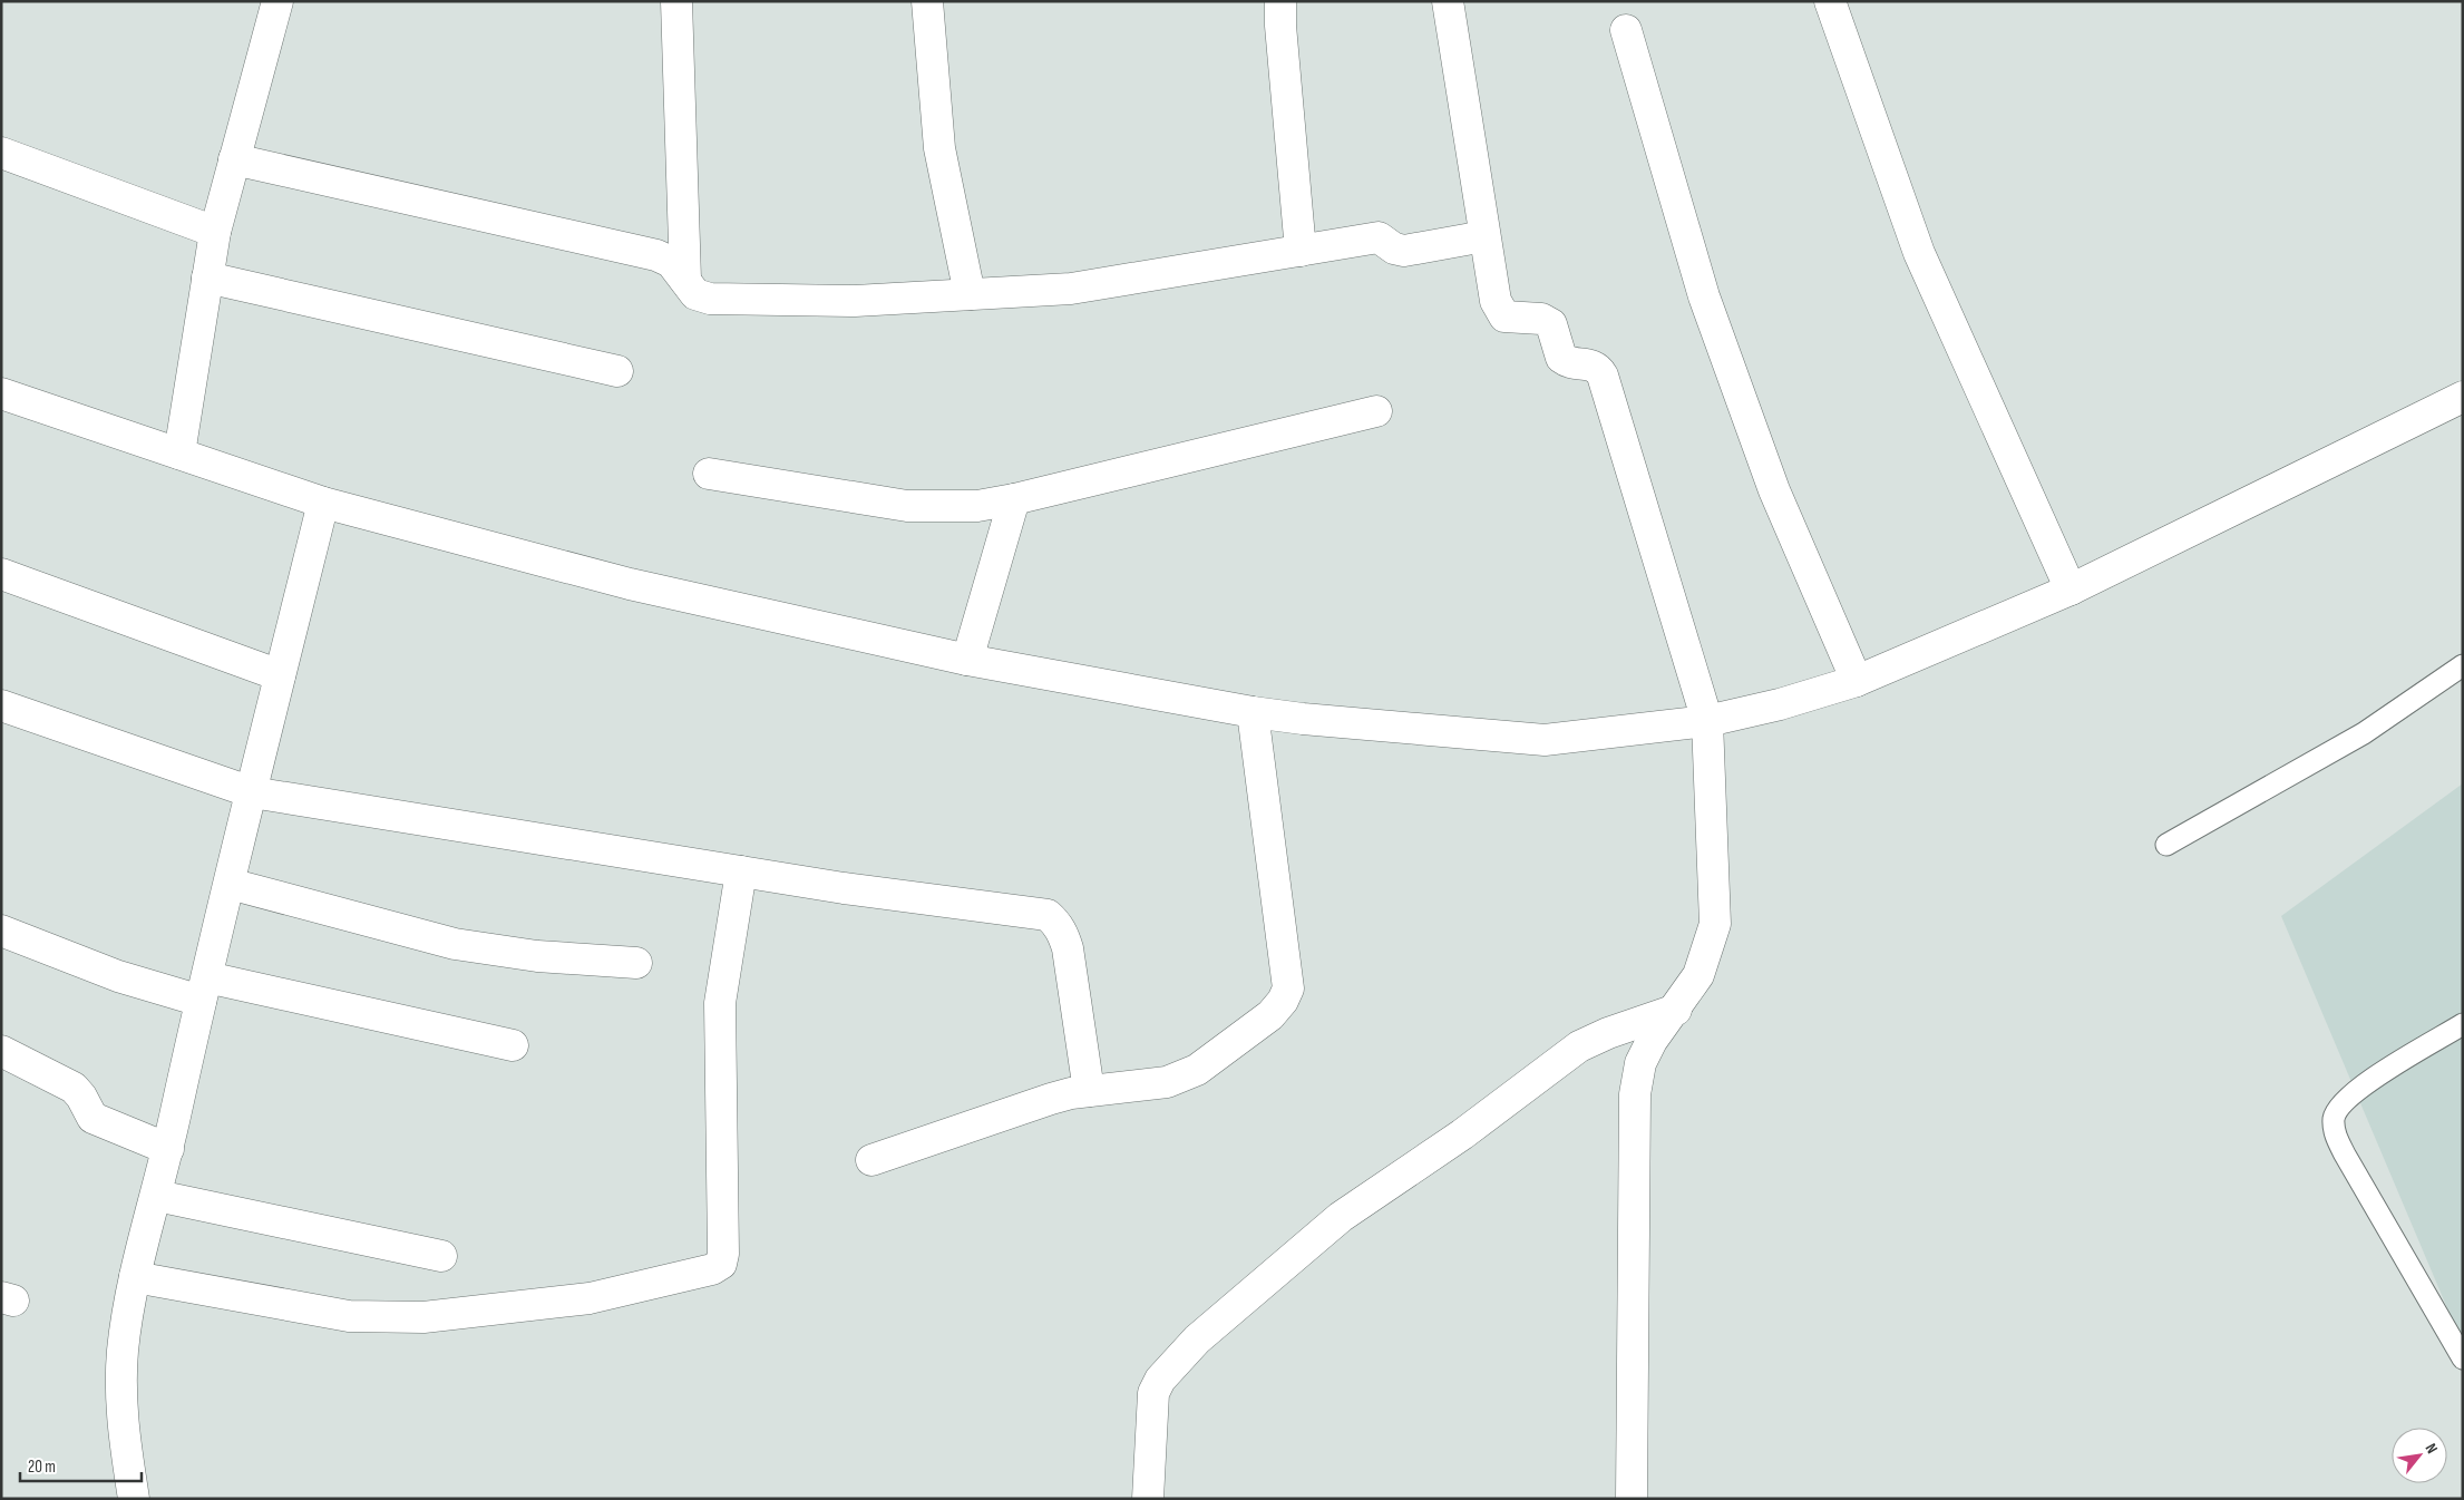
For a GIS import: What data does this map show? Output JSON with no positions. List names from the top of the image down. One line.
{"scale_bar":"20 m","north":"top right"}
